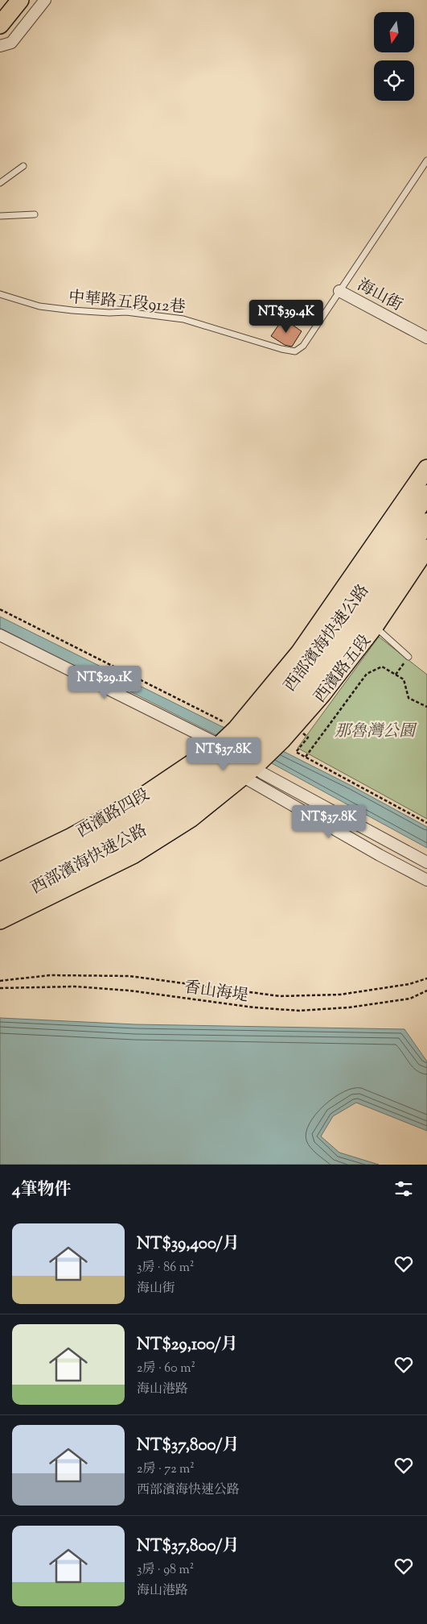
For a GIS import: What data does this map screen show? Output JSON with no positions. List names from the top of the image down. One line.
{"streets":{"highway":["西部濱海快速公路"],"main road":["西濱路五段","西濱路四段"],"street":["海山街"],"lane":["中華路五段912巷"],"path":["香山海堤"]},"crossings":[["海山街","中華路五段912巷"],["西部濱海快速公路","西濱路五段"],["西部濱海快速公路","西濱路四段"],["西濱路五段","西濱路四段"]],"parks":["那魯灣公園"],"north":"bottom","page":{"price":["NT$39.4K","NT$29.1K","NT$37.8K","NT$37.8K"],"heading":"4筆物件","list":[{"name":"NT$39,400/月","note":"3房 · 86 m² · 海山街"},{"name":"NT$29,100/月","note":"2房 · 60 m² · 海山港路"},{"name":"NT$37,800/月","note":"2房 · 72 m² · 西部濱海快速公路"},{"name":"NT$37,800/月","note":"3房 · 98 m² · 海山港路"}]}}
